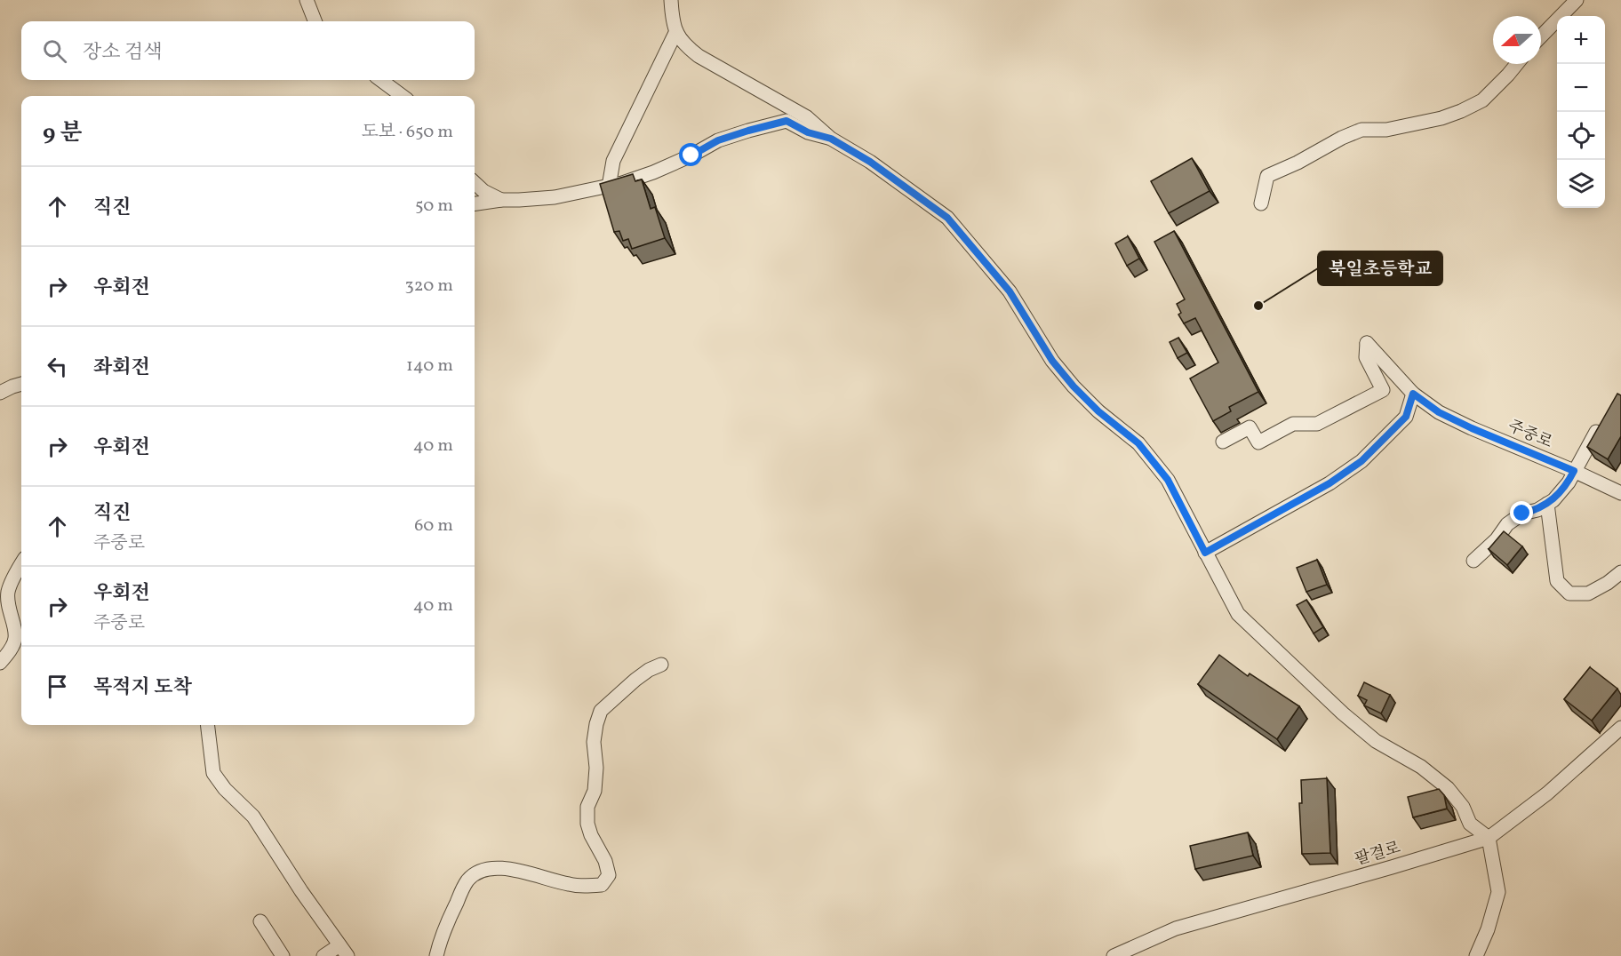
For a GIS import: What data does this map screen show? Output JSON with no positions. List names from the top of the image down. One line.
{"streets":{"street":["주중로","팔결로"]},"places":["북일초등학교"],"north":"left","page":{"map_buttons":["+","−"],"search":"장소 검색","heading":["9 분","도보 · 650 m"],"list":[["직진","50 m"],["우회전","320 m"],["좌회전","140 m"],["우회전","40 m"],["직진","주중로","60 m"],["우회전","주중로","40 m"],"목적지 도착"]}}
